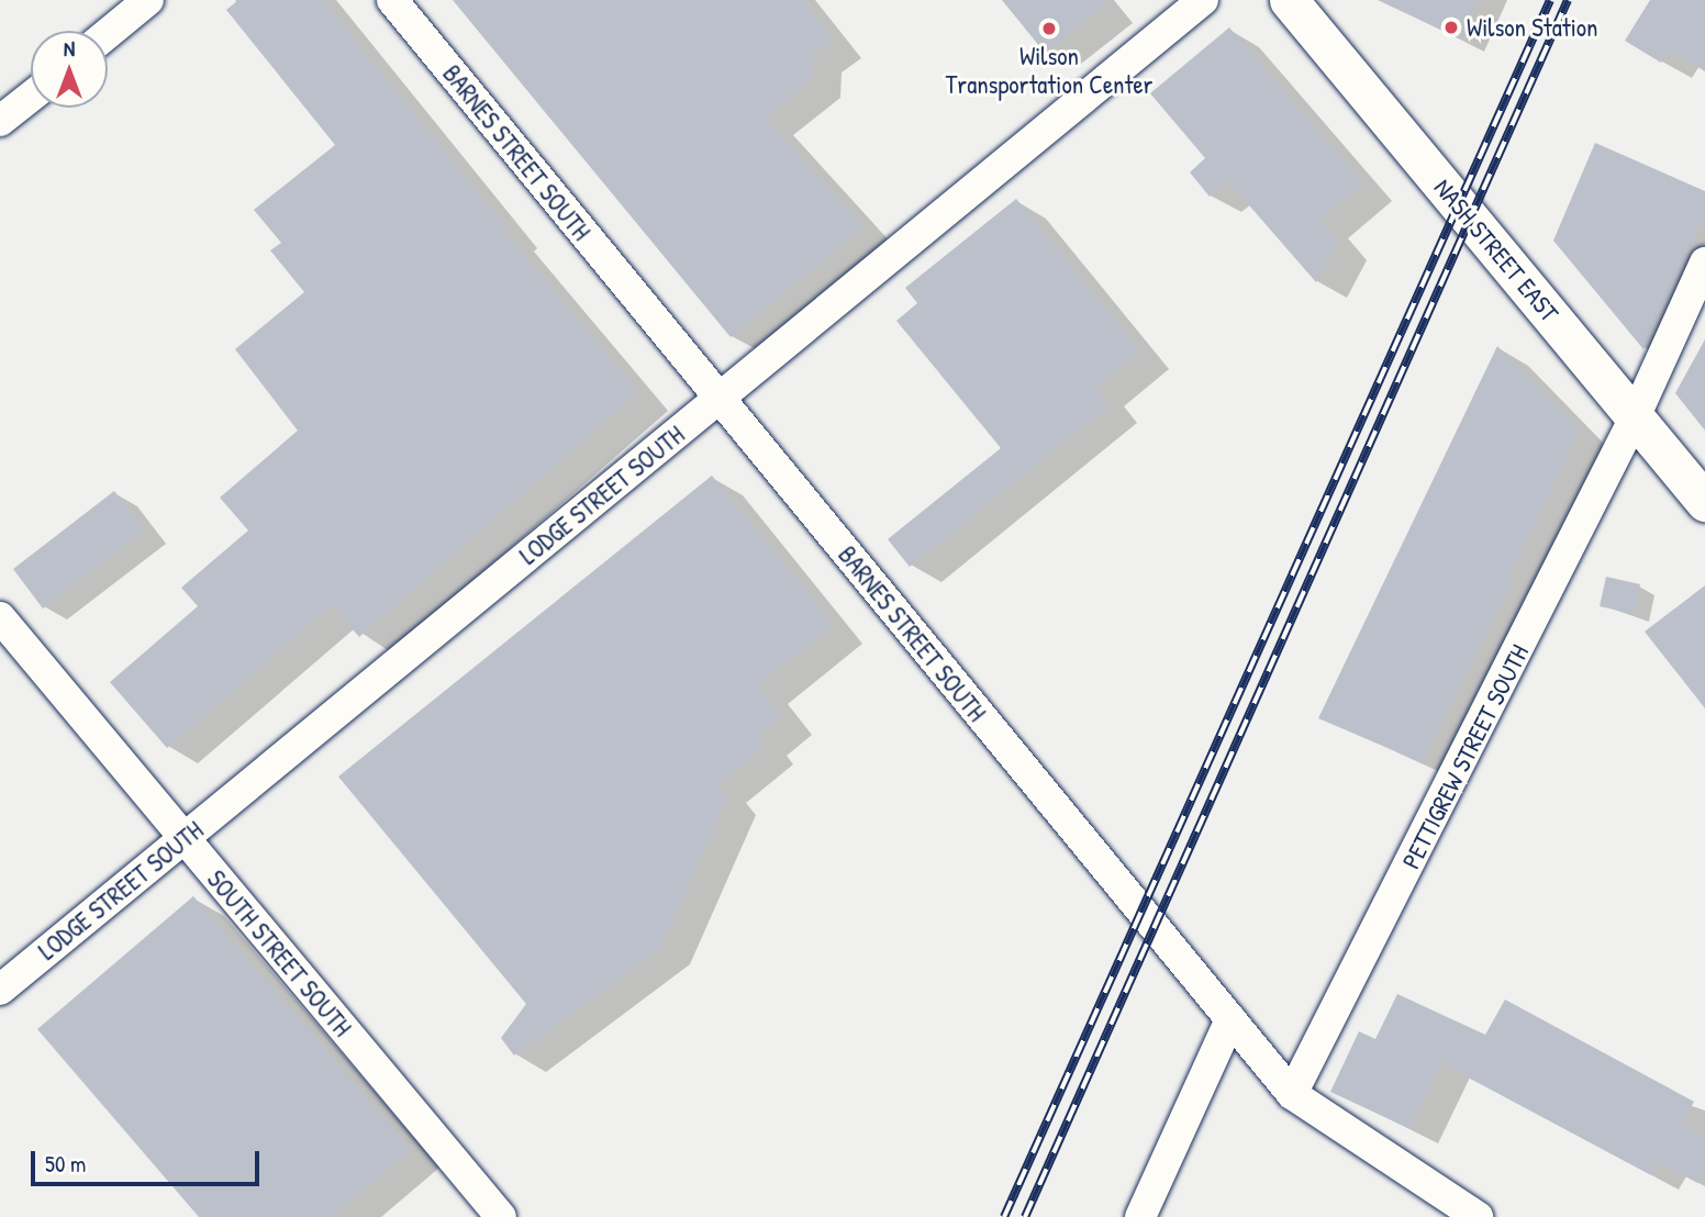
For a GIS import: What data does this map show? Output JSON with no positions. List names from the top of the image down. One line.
{"streets":{"main road":["NASH STREET EAST"],"street":["BARNES STREET SOUTH","LODGE STREET SOUTH","PETTIGREW STREET SOUTH","SOUTH STREET SOUTH"]},"crossings":[["BARNES STREET SOUTH","LODGE STREET SOUTH"],["BARNES STREET SOUTH","PETTIGREW STREET SOUTH"],["NASH STREET EAST","PETTIGREW STREET SOUTH"],["LODGE STREET SOUTH","SOUTH STREET SOUTH"]],"places":["Wilson Station","Wilson Transportation Center"],"scale_bar":"50 m","north":"top"}
